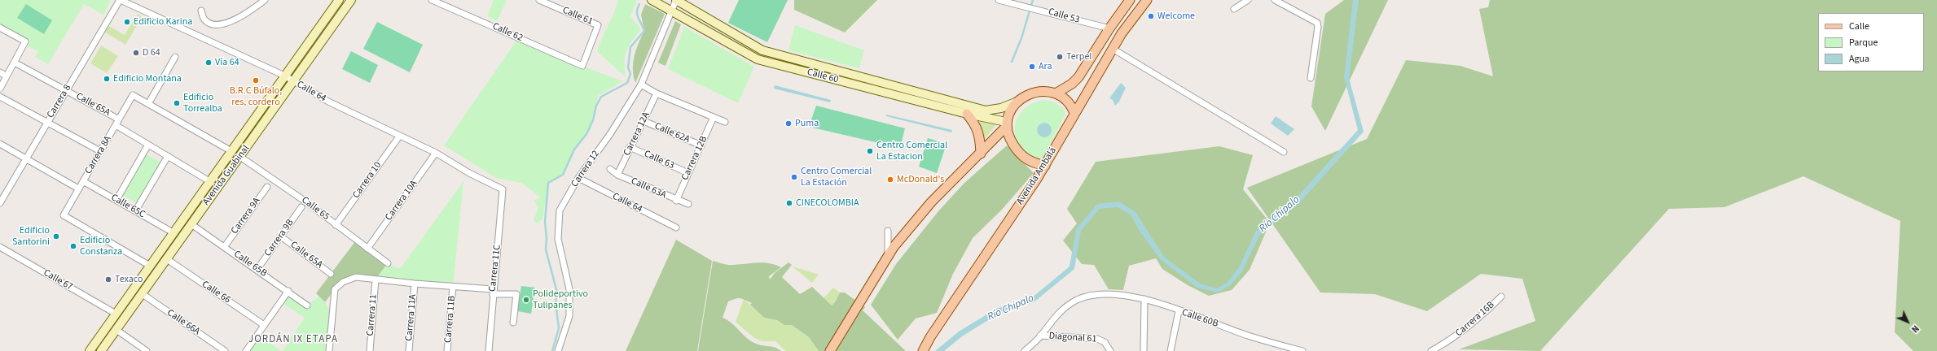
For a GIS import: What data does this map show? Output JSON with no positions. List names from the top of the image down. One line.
{"streets":{"main road":["Calle 60","Avenida Guabinal","Avenida Ambalá"],"street":["Calle 61","Calle 53","Calle 62","Calle 64","Carrera 8","Calle 65A","Calle 62A","Carrera 12A","Carrera 8A","Carrera 12B","Calle 63","Carrera 12","Carrera 10","Calle 63A","Carrera 10A","Calle 65C","Calle 65","Carrera 9A","Carrera 9B","Calle 65B","Carrera 11C","Calle 67","Calle 66","Carrera 11","Carrera 11A","Calle 60B","Carrera 11B","Carrera 16B","Calle 66A","Diagonal 61"]},"crossings":[["Calle 61","Calle 62"],["Calle 60","Carrera 12"],["Calle 60","Avenida Ambalá"],["Calle 64","Carrera 8"],["Calle 64","Carrera 12"],["Calle 64","Avenida Guabinal"],["Calle 64","Carrera 10"],["Calle 64","Carrera 10A"],["Calle 64","Carrera 11C"],["Carrera 8","Calle 65A"],["Calle 65A","Carrera 8A"],["Calle 65A","Avenida Guabinal"],["Calle 65A","Carrera 9B"],["Calle 62A","Carrera 12A"],["Calle 62A","Carrera 12B"],["Carrera 12A","Calle 63"],["Carrera 12A","Calle 63A"],["Carrera 8A","Avenida Guabinal"],["Carrera 8A","Calle 65C"],["Carrera 12B","Calle 63"],["Carrera 12B","Calle 63A"],["Avenida Guabinal","Calle 65C"],["Avenida Guabinal","Calle 65"],["Avenida Guabinal","Calle 65B"],["Avenida Guabinal","Calle 67"],["Avenida Guabinal","Calle 66"],["Avenida Guabinal","Calle 66A"],["Carrera 10","Calle 65"],["Carrera 10A","Calle 65"],["Carrera 9A","Calle 65B"],["Carrera 9B","Calle 65B"],["Calle 60B","Diagonal 61"]],"districts":["JORDÁN IX ETAPA"],"water":["Río Chipalo"],"places":["Welcome","Edificio Karina","D 64","Terpel","Vía 64","Ara","Edificio Montana","B.R.C Búfalo, res, cordero","Edificio Torrealba","Puma","Centro Comercial La Estacion","Centro Comercial La Estación","McDonald's","CINECOLOMBIA","Edificio Santorini","Edificio Constanza","Texaco","Polideportivo Tulipanes"],"legend":["Calle","Parque","Agua"],"north":"bottom right"}
